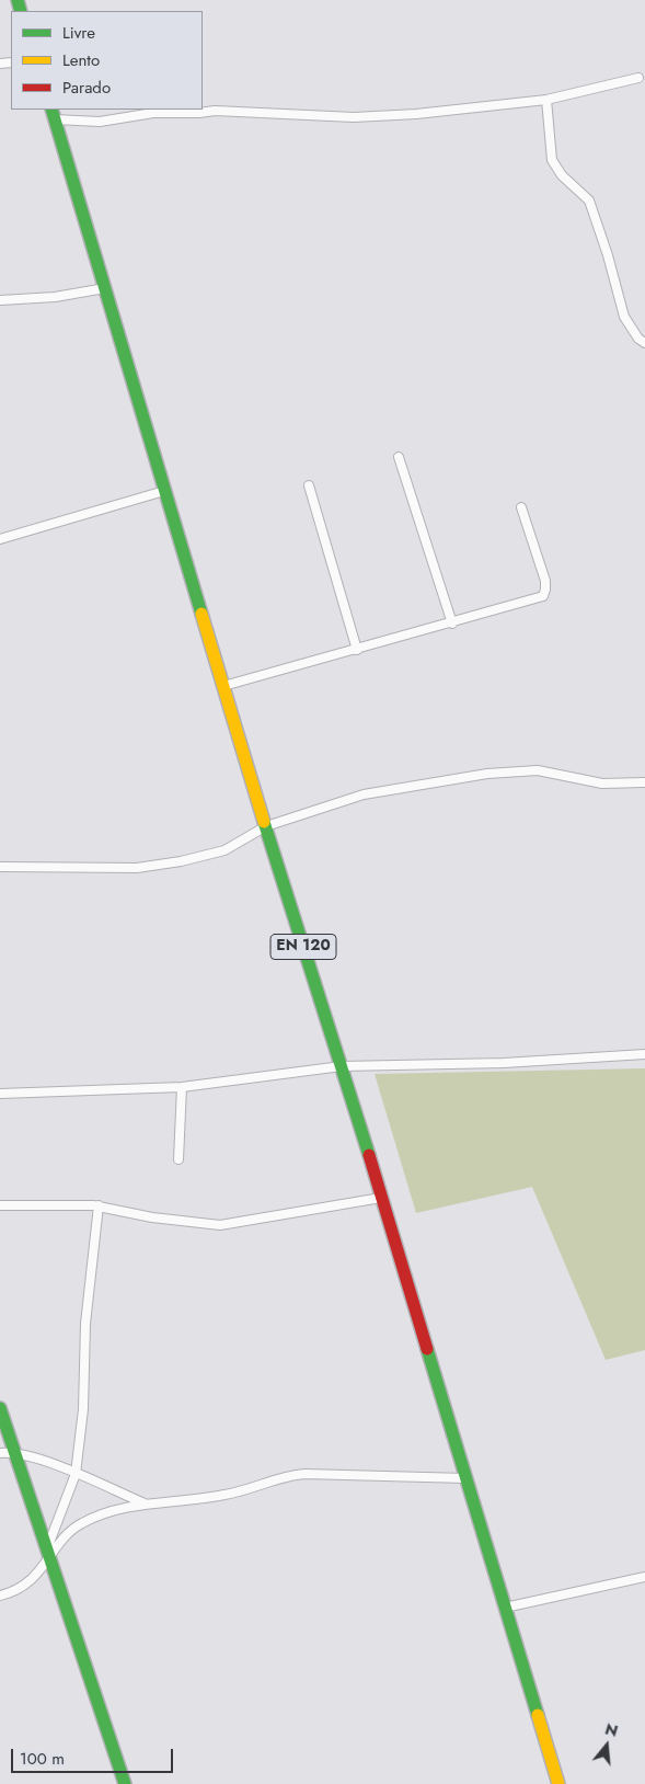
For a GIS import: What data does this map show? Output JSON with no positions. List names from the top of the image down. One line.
{"streets":{"main road":["EN 120"]},"legend":["Livre","Lento","Parado"],"scale_bar":"100 m","north":"top"}
